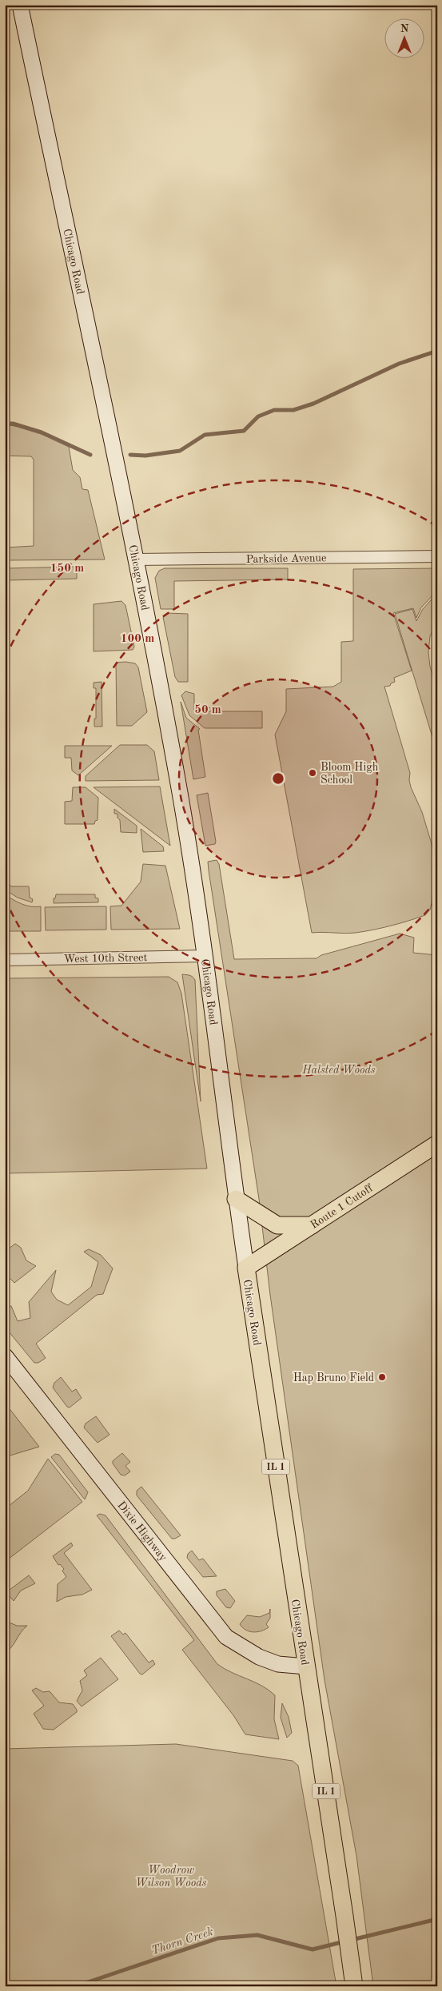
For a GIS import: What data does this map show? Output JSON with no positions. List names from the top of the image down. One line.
{"streets":{"main road":["Chicago Road","Route 1 Cutoff","IL 1"],"street":["Parkside Avenue","West 10th Street","Dixie Highway"]},"crossings":[["Chicago Road","Parkside Avenue"],["Chicago Road","West 10th Street"],["Chicago Road","Route 1 Cutoff"],["Chicago Road","Dixie Highway"]],"water":["Thorn Creek"],"parks":["Halsted Woods","Woodrow Wilson Woods"],"places":["Bloom High School","Hap Bruno Field"],"north":"top","rings":["150 m","100 m","50 m"]}
